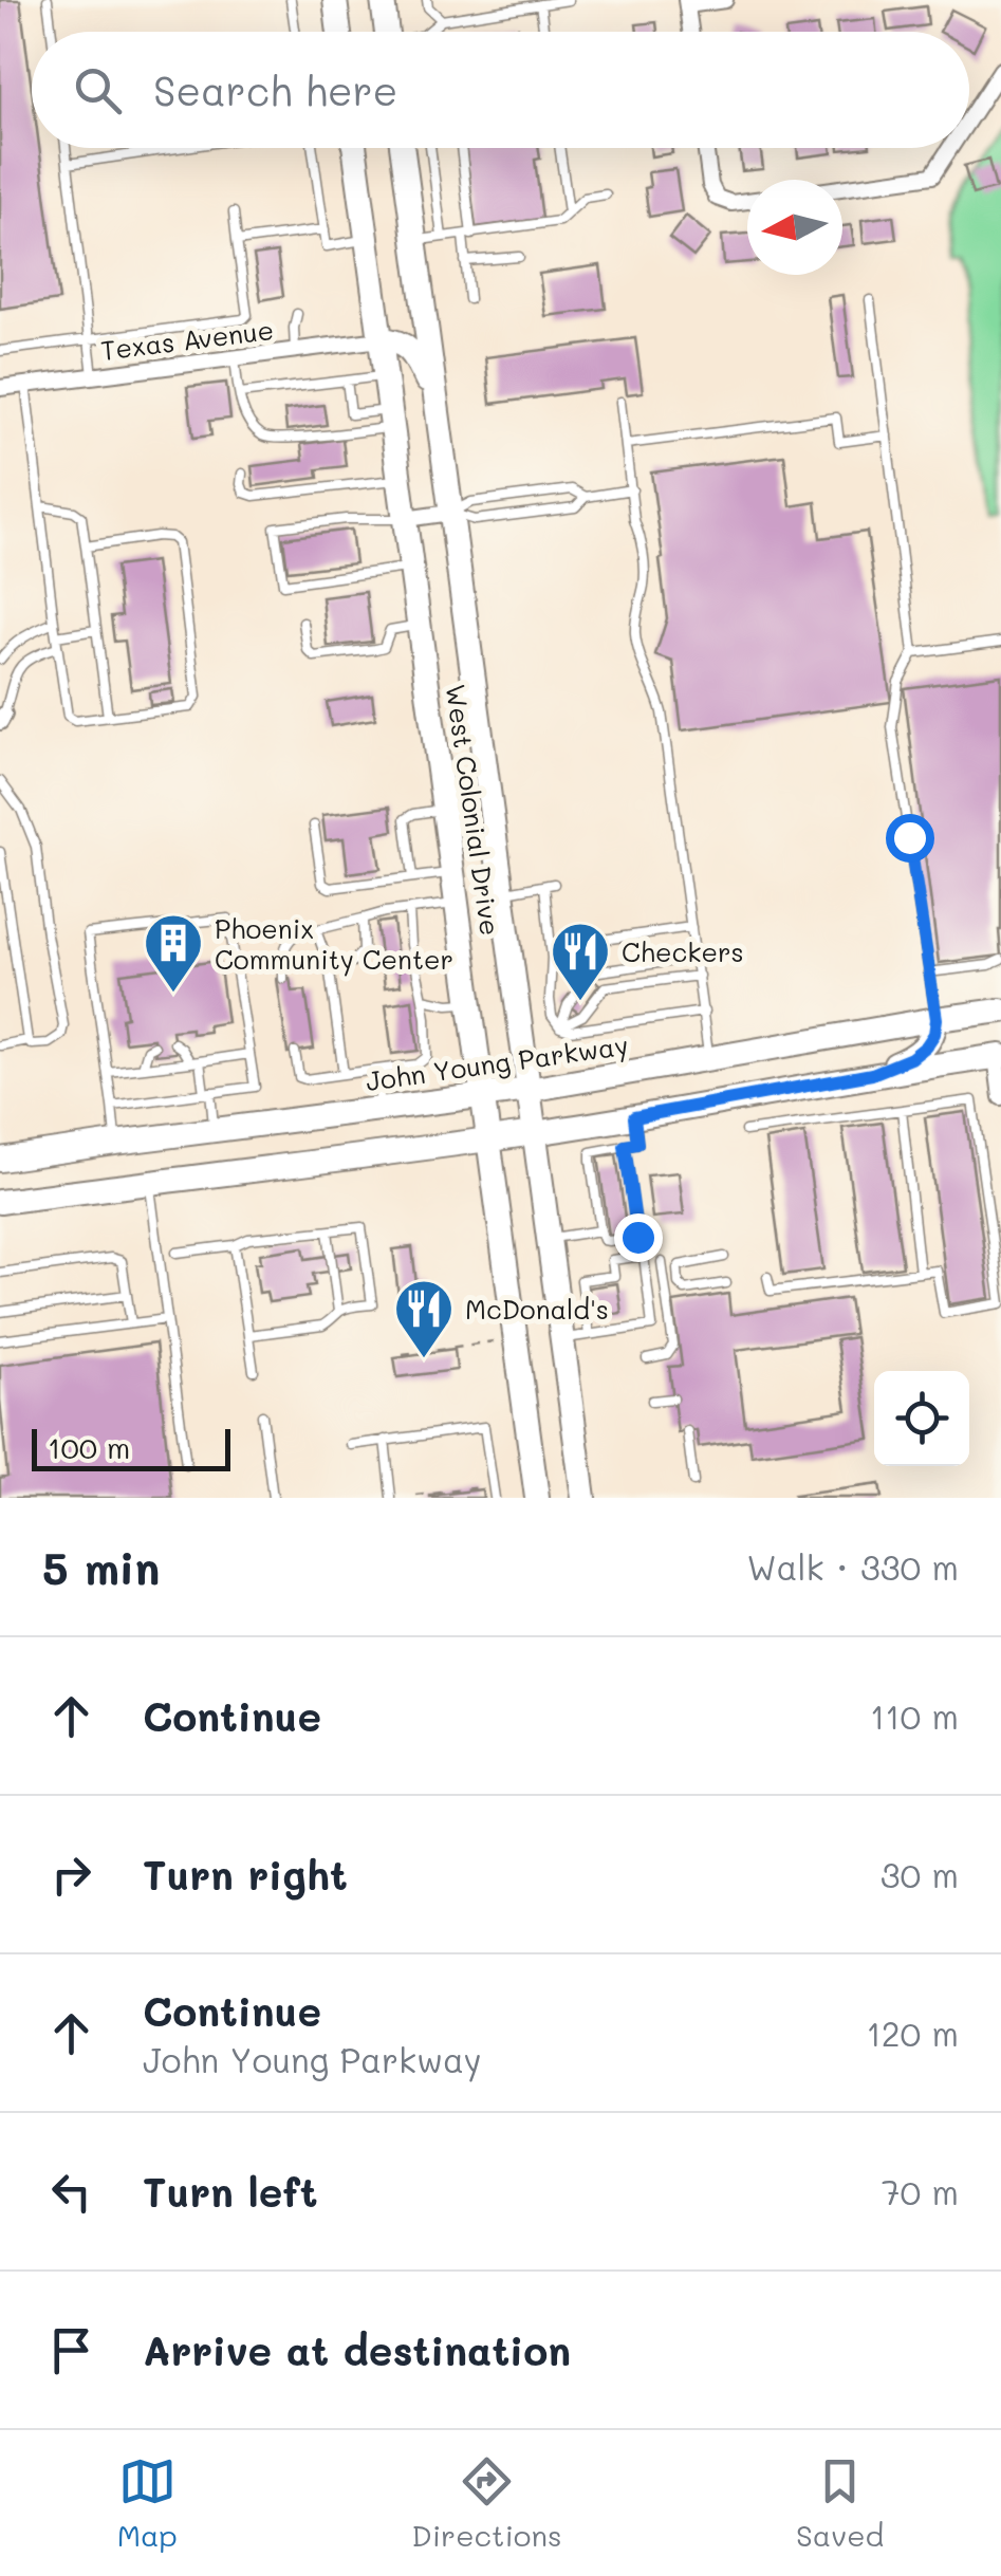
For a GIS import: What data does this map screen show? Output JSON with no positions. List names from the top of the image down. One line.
{"streets":{"main road":["West Colonial Drive","John Young Parkway"],"street":["Texas Avenue"]},"crossings":[["Texas Avenue","West Colonial Drive"],["West Colonial Drive","John Young Parkway"]],"places":{"building":["Phoenix Community Center"],"restaurant":["Checkers","McDonald's"]},"scale_bar":"100 m","north":"left","page":{"search":"Search here","scale":"100 m","heading":["5 min","Walk · 330 m"],"list":[["Continue","110 m"],["Turn right","30 m"],["Continue","John Young Parkway","120 m"],["Turn left","70 m"],"Arrive at destination"],"nav":["Map","Directions","Saved"]}}
